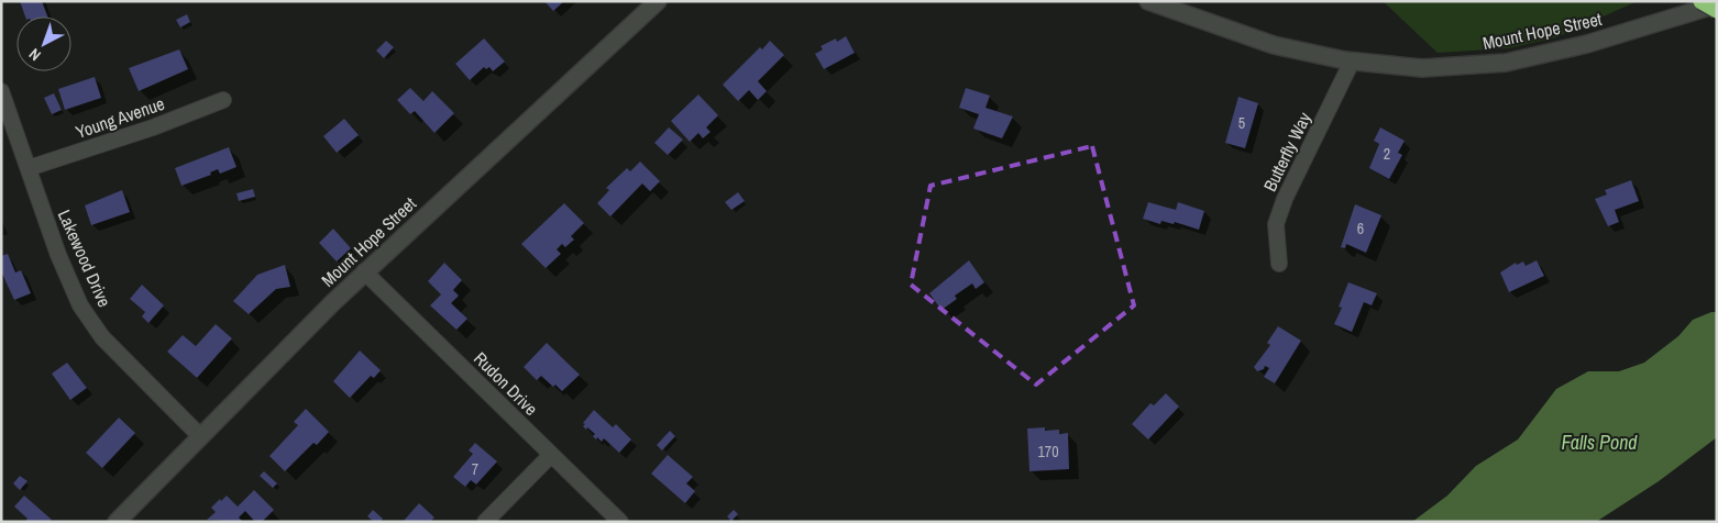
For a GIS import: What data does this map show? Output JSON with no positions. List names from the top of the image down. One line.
{"streets":{"street":["Mount Hope Street","Young Avenue","Butterfly Way","Lakewood Drive","Rudon Drive"]},"crossings":[["Mount Hope Street","Butterfly Way"],["Mount Hope Street","Lakewood Drive"],["Mount Hope Street","Rudon Drive"],["Young Avenue","Lakewood Drive"]],"water":["Falls Pond"],"house_numbers":["5","2","6","170","7"],"north":"bottom left"}
